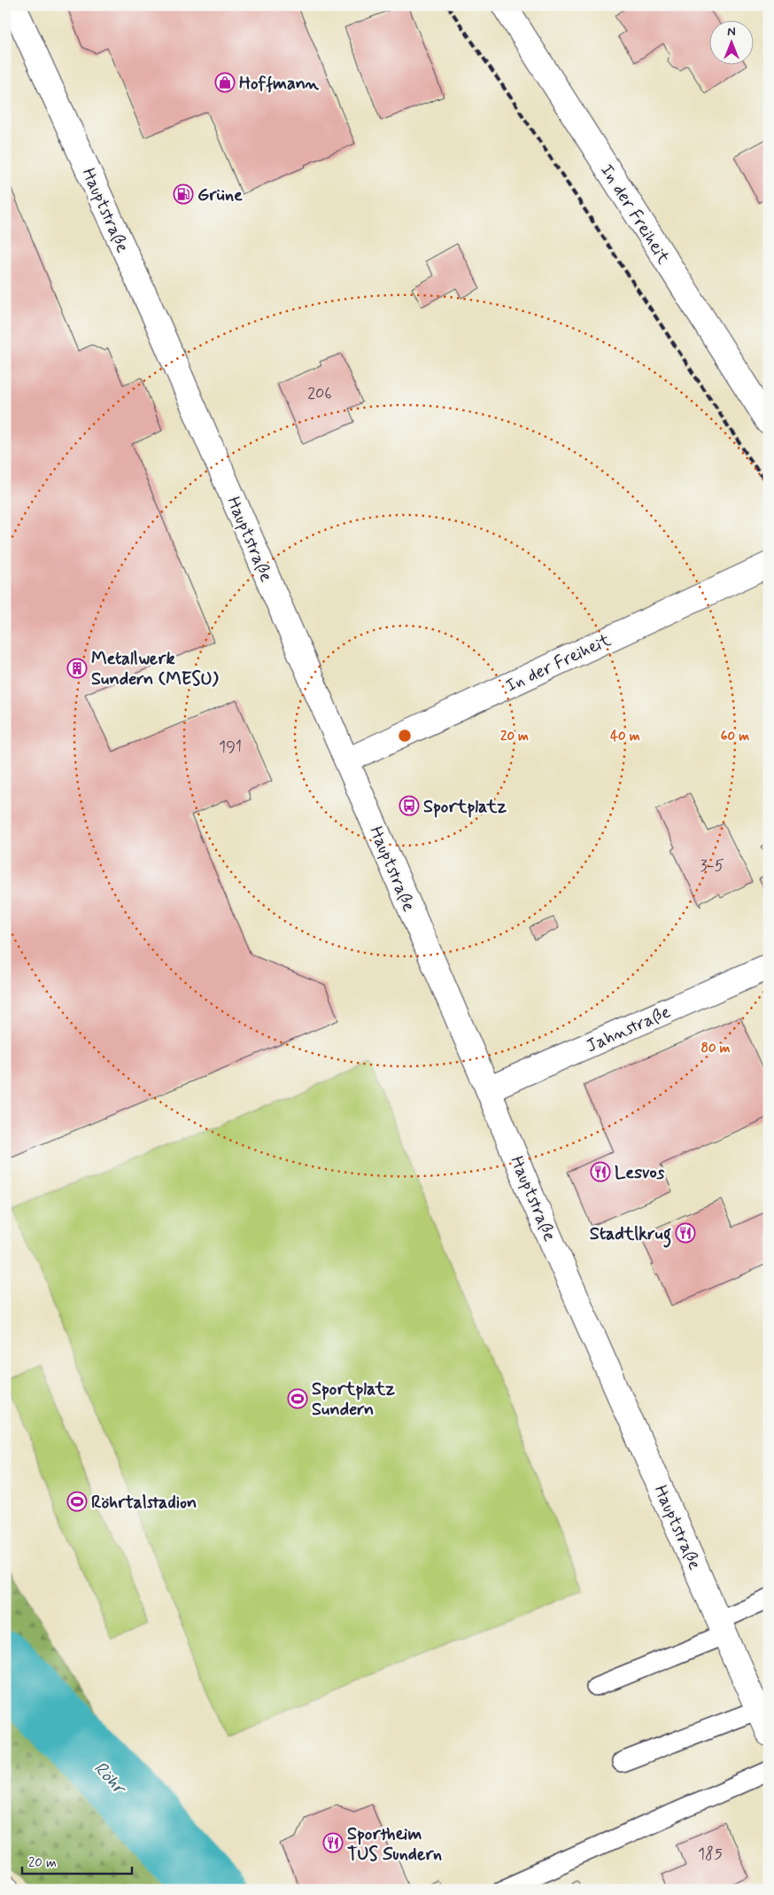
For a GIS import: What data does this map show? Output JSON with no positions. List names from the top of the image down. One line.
{"streets":{"main road":["Hauptstraße","In der Freiheit","Jahnstraße"]},"crossings":[["Hauptstraße","In der Freiheit"],["Hauptstraße","Jahnstraße"]],"water":["Röhr"],"places":{"shop":["Hoffmann"],"fuel station":["Grüne"],"building":["Metallwerk Sundern (MESU)"],"bus stop":["Sportplatz"],"restaurant":["Lesvos","Stadtlkrug","Sportheim TUS Sundern"],"sports":["Sportplatz Sundern","Röhrtalstadion"]},"house_numbers":["206","191","3-5","185"],"scale_bar":"20 m","north":"top","rings":["20 m","40 m","60 m","80 m"]}
